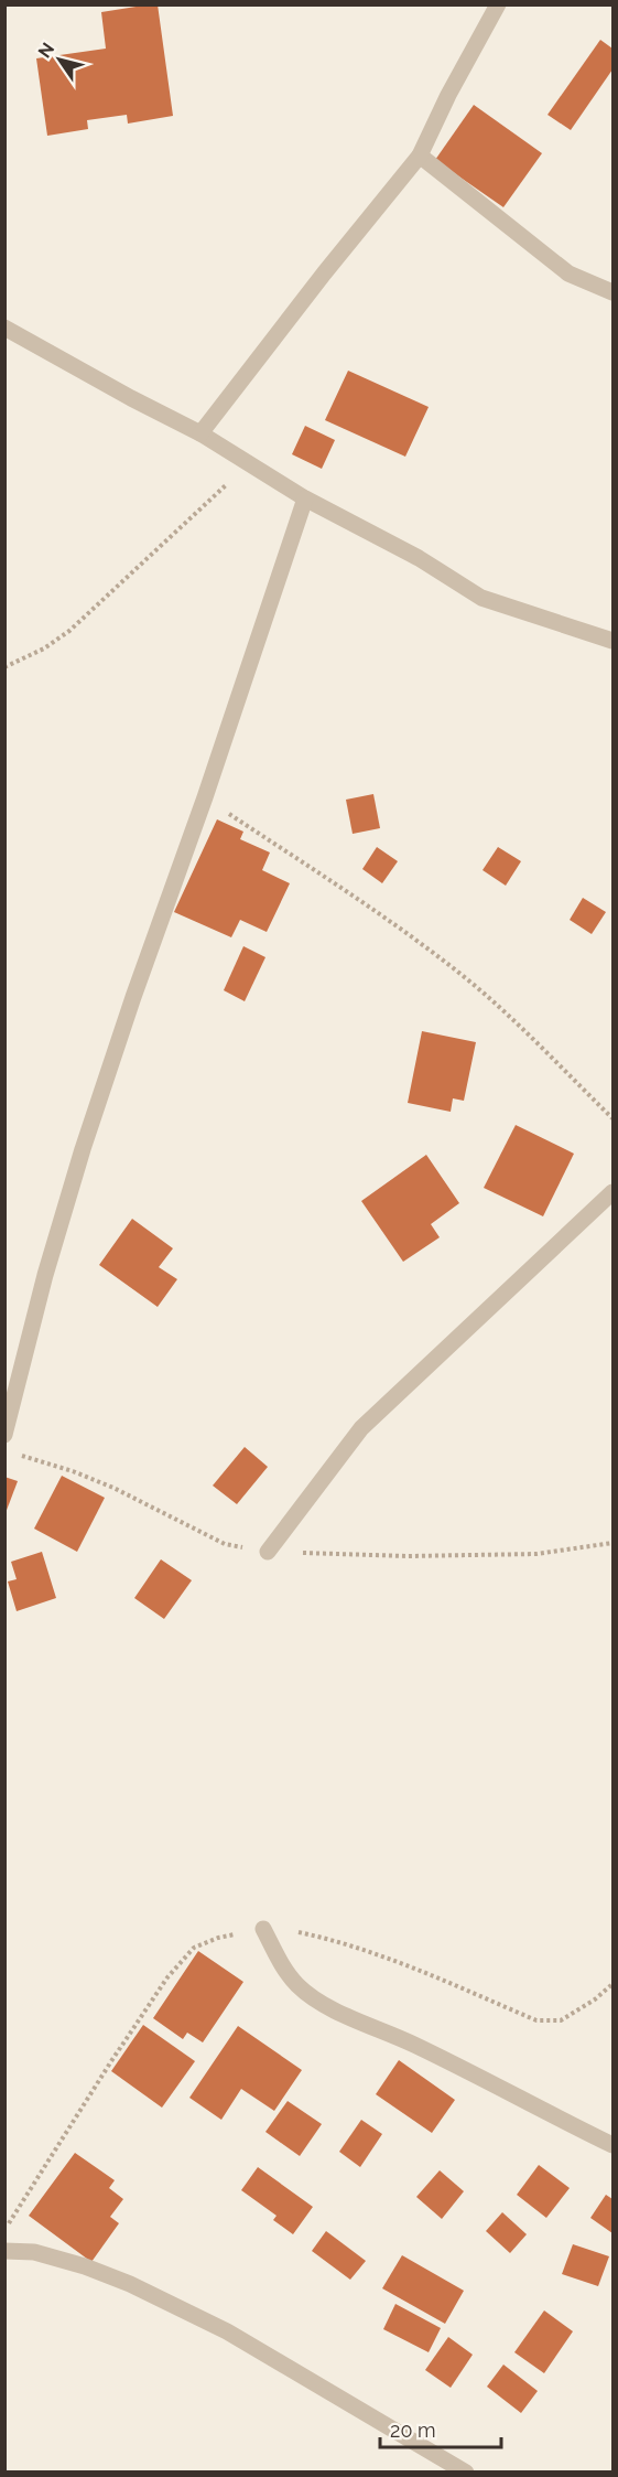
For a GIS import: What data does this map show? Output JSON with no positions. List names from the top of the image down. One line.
{"scale_bar":"20 m","north":"top left"}
